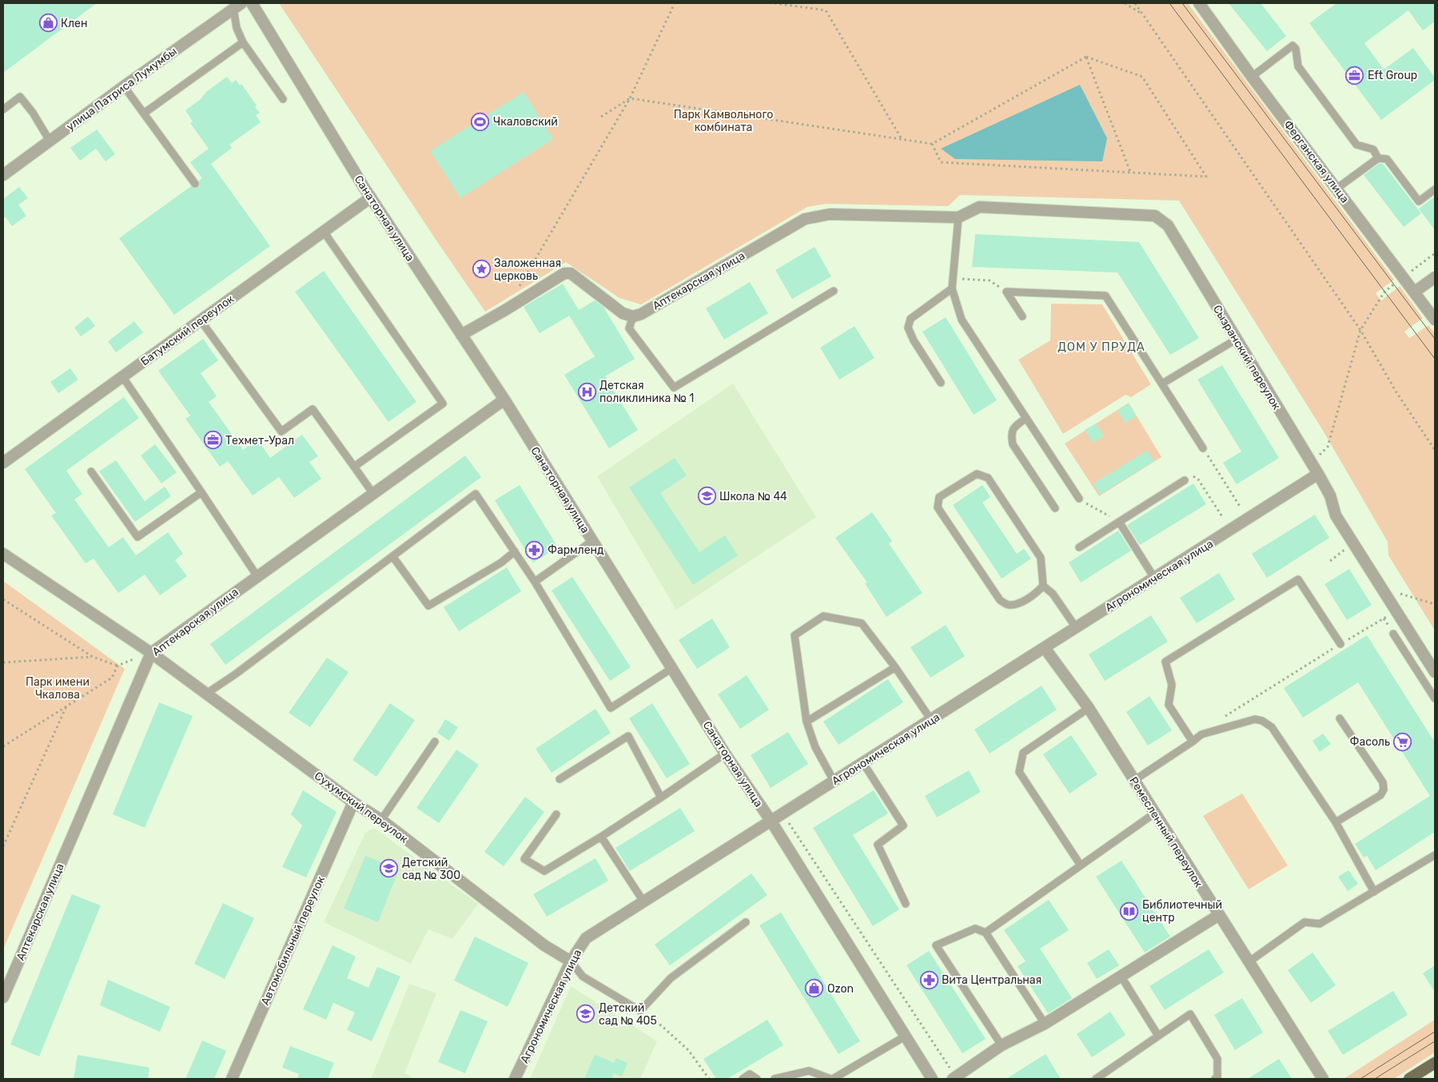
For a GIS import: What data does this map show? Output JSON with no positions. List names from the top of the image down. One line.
{"streets":{"street":["улица Патриса Лумумбы","Ферганская улица","Санаторная улица","Аптекарская улица","Батумский переулок","Сызранский переулок","Агрономическая улица","Сухумский переулок","Ремесленный переулок","Автомобильный переулок"]},"crossings":[["Санаторная улица","Аптекарская улица"],["Санаторная улица","Батумский переулок"],["Санаторная улица","Агрономическая улица"],["Аптекарская улица","Сызранский переулок"],["Аптекарская улица","Сухумский переулок"],["Сызранский переулок","Агрономическая улица"],["Агрономическая улица","Сухумский переулок"],["Агрономическая улица","Ремесленный переулок"],["Сухумский переулок","Автомобильный переулок"]],"districts":["ДОМ У ПРУДА"],"parks":["Парк Камвольного комбината","Парк имени Чкалова"],"places":{"shop":["Клен","Ozon"],"office":["Eft Group","Техмет-Урал"],"sports":["Чкаловский"],"place":["Заложенная церковь"],"hospital":["Детская поликлиника № 1"],"school or university":["Школа № 44","Детский сад № 300","Детский сад № 405"],"pharmacy":["Фармленд","Вита Центральная"],"supermarket":["Фасоль"],"library":["Библиотечный центр"]}}
